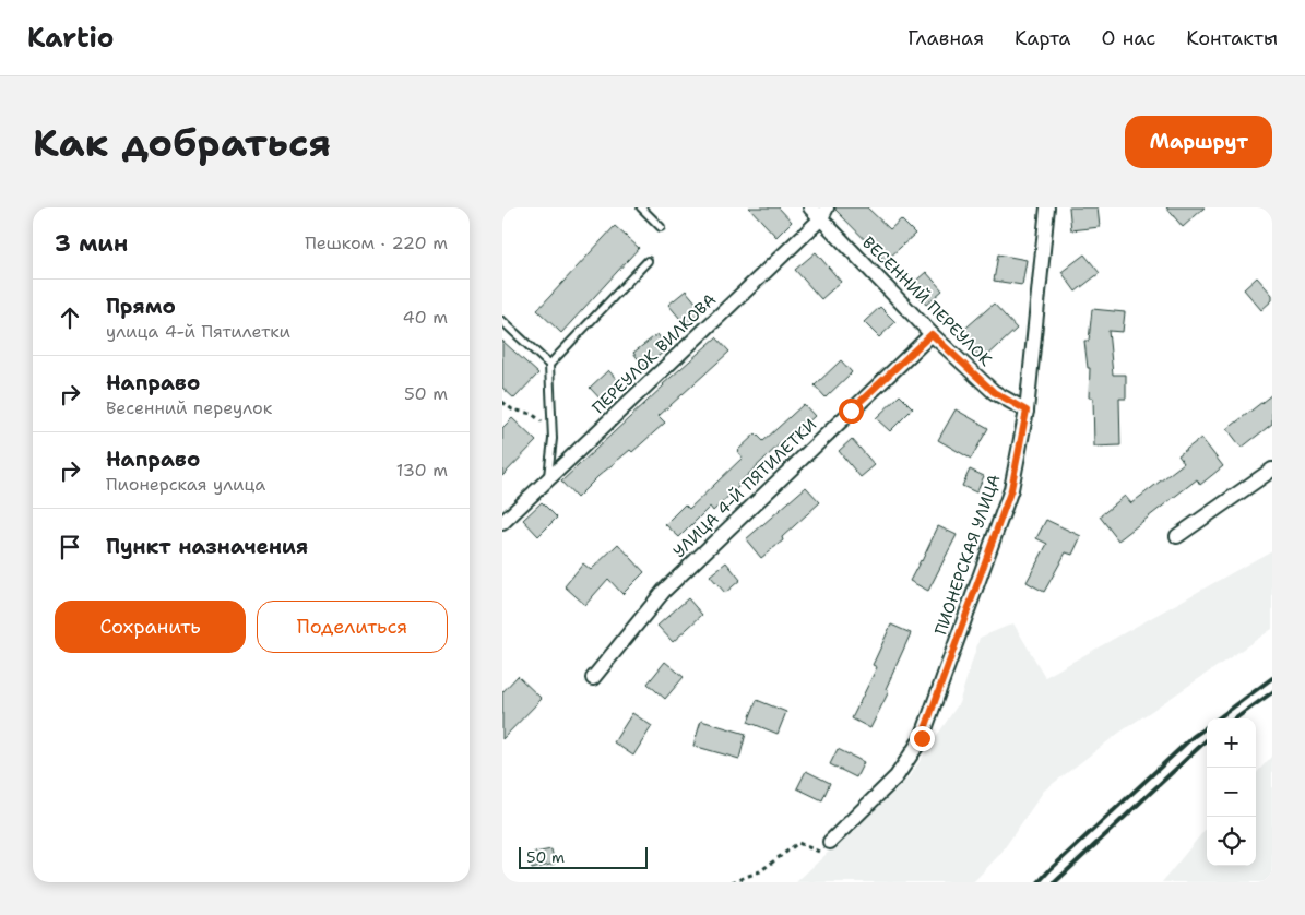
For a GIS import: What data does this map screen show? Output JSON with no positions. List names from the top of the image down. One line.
{"streets":{"street":["ВЕСЕННИЙ ПЕРЕУЛОК","ПЕРЕУЛОК ВИЛКОВА","УЛИЦА 4-Й ПЯТИЛЕТКИ","ПИОНЕРСКАЯ УЛИЦА"]},"crossings":[["ВЕСЕННИЙ ПЕРЕУЛОК","ПЕРЕУЛОК ВИЛКОВА"],["ВЕСЕННИЙ ПЕРЕУЛОК","УЛИЦА 4-Й ПЯТИЛЕТКИ"],["ВЕСЕННИЙ ПЕРЕУЛОК","ПИОНЕРСКАЯ УЛИЦА"]],"scale_bar":"50 m","page":{"header":"Kartio","nav":["Главная","Карта","О нас","Контакты"],"buttons":["Маршрут",["Сохранить","Поделиться"]],"title":"Как добраться","heading":["3 мин","Пешком · 220 m"],"list":[["Прямо","улица 4-й Пятилетки","40 m"],["Направо","Весенний переулок","50 m"],["Направо","Пионерская улица","130 m"],"Пункт назначения"],"map_buttons":["+","−"],"scale":"50 m"}}
